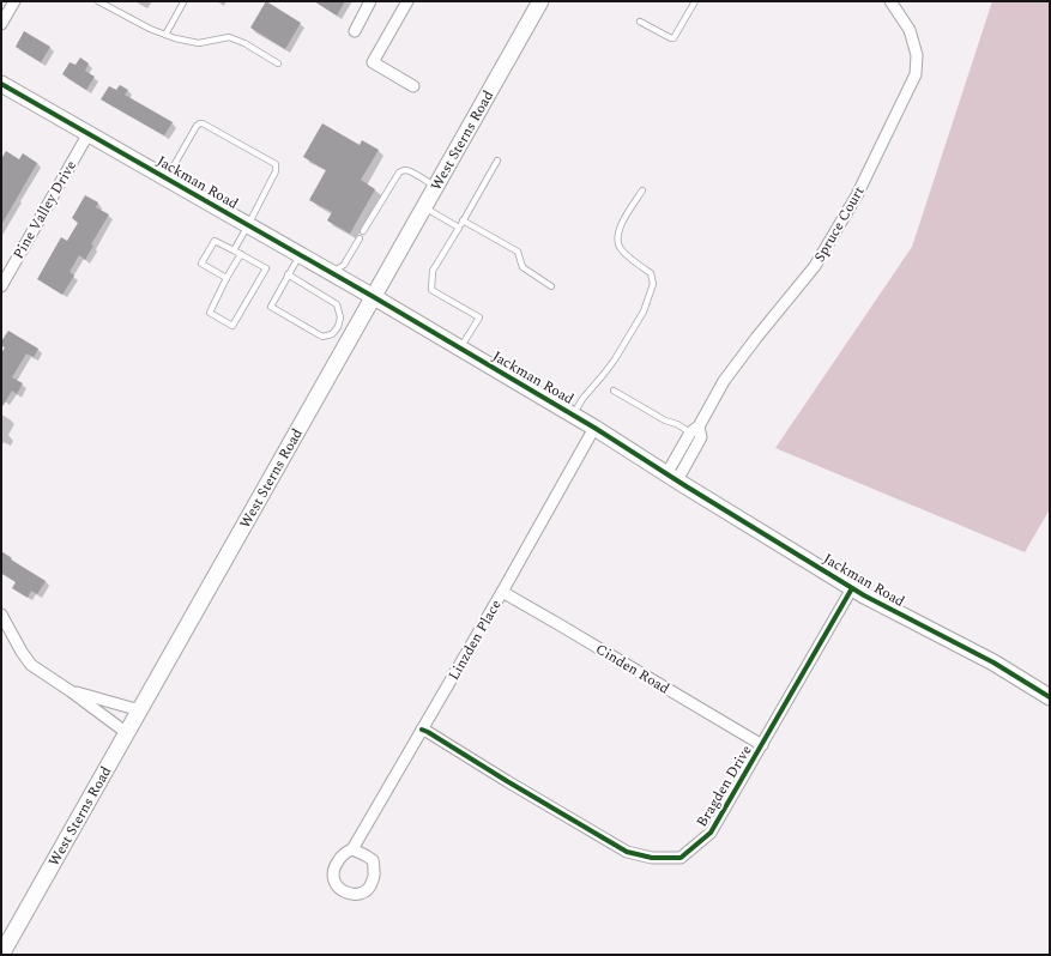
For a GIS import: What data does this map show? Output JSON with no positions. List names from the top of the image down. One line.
{"streets":{"street":["West Sterns Road","Jackman Road","Pine Valley Drive","Spruce Court","Linzden Place","Cinden Road","Bragden Drive"]},"crossings":[["West Sterns Road","Jackman Road"],["Jackman Road","Pine Valley Drive"],["Jackman Road","Spruce Court"],["Jackman Road","Linzden Place"],["Jackman Road","Bragden Drive"],["Linzden Place","Cinden Road"],["Linzden Place","Bragden Drive"],["Cinden Road","Bragden Drive"]]}
